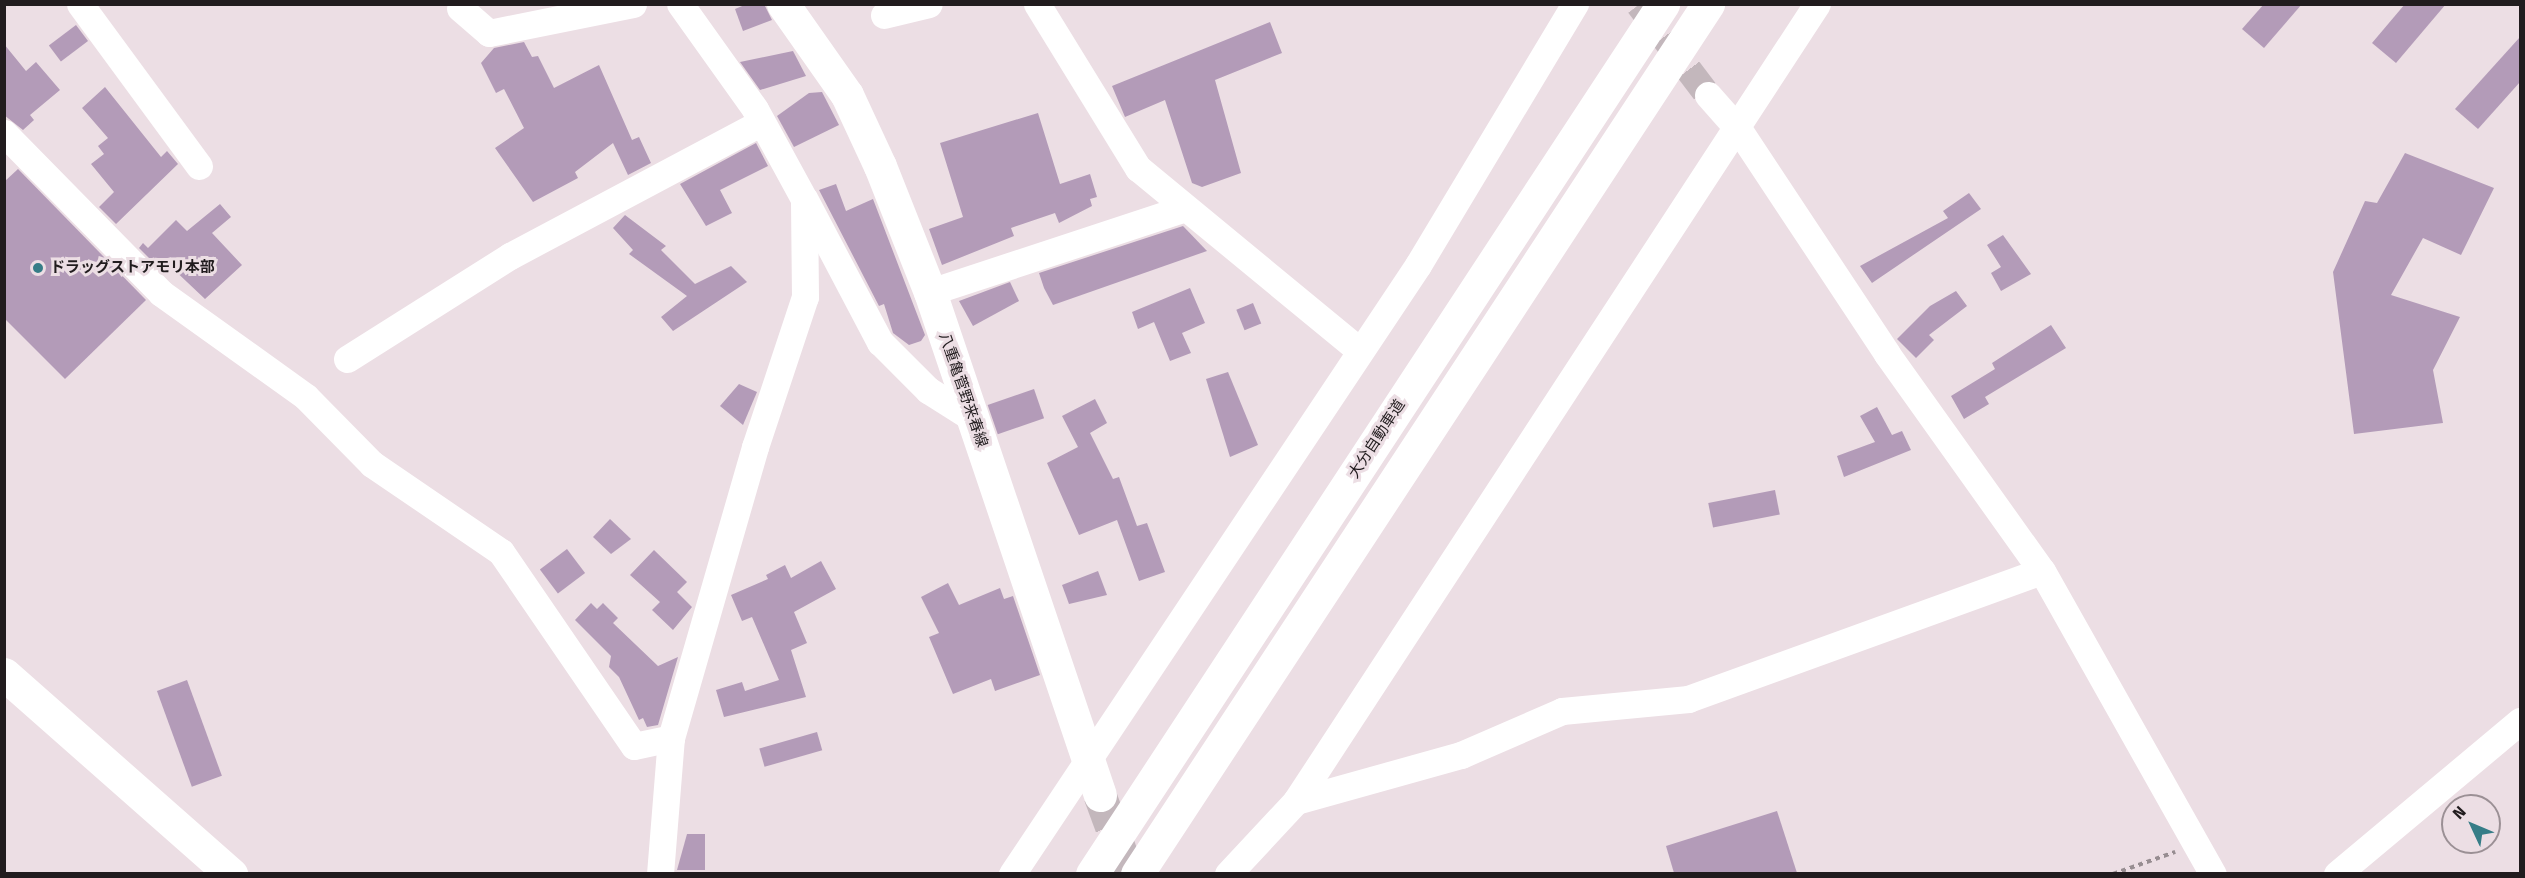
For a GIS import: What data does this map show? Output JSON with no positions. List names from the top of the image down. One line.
{"streets":{"main road":["八重亀菅野来春線","大分自動車道"]},"places":["ドラッグストアモリ本部"],"north":"top left"}
